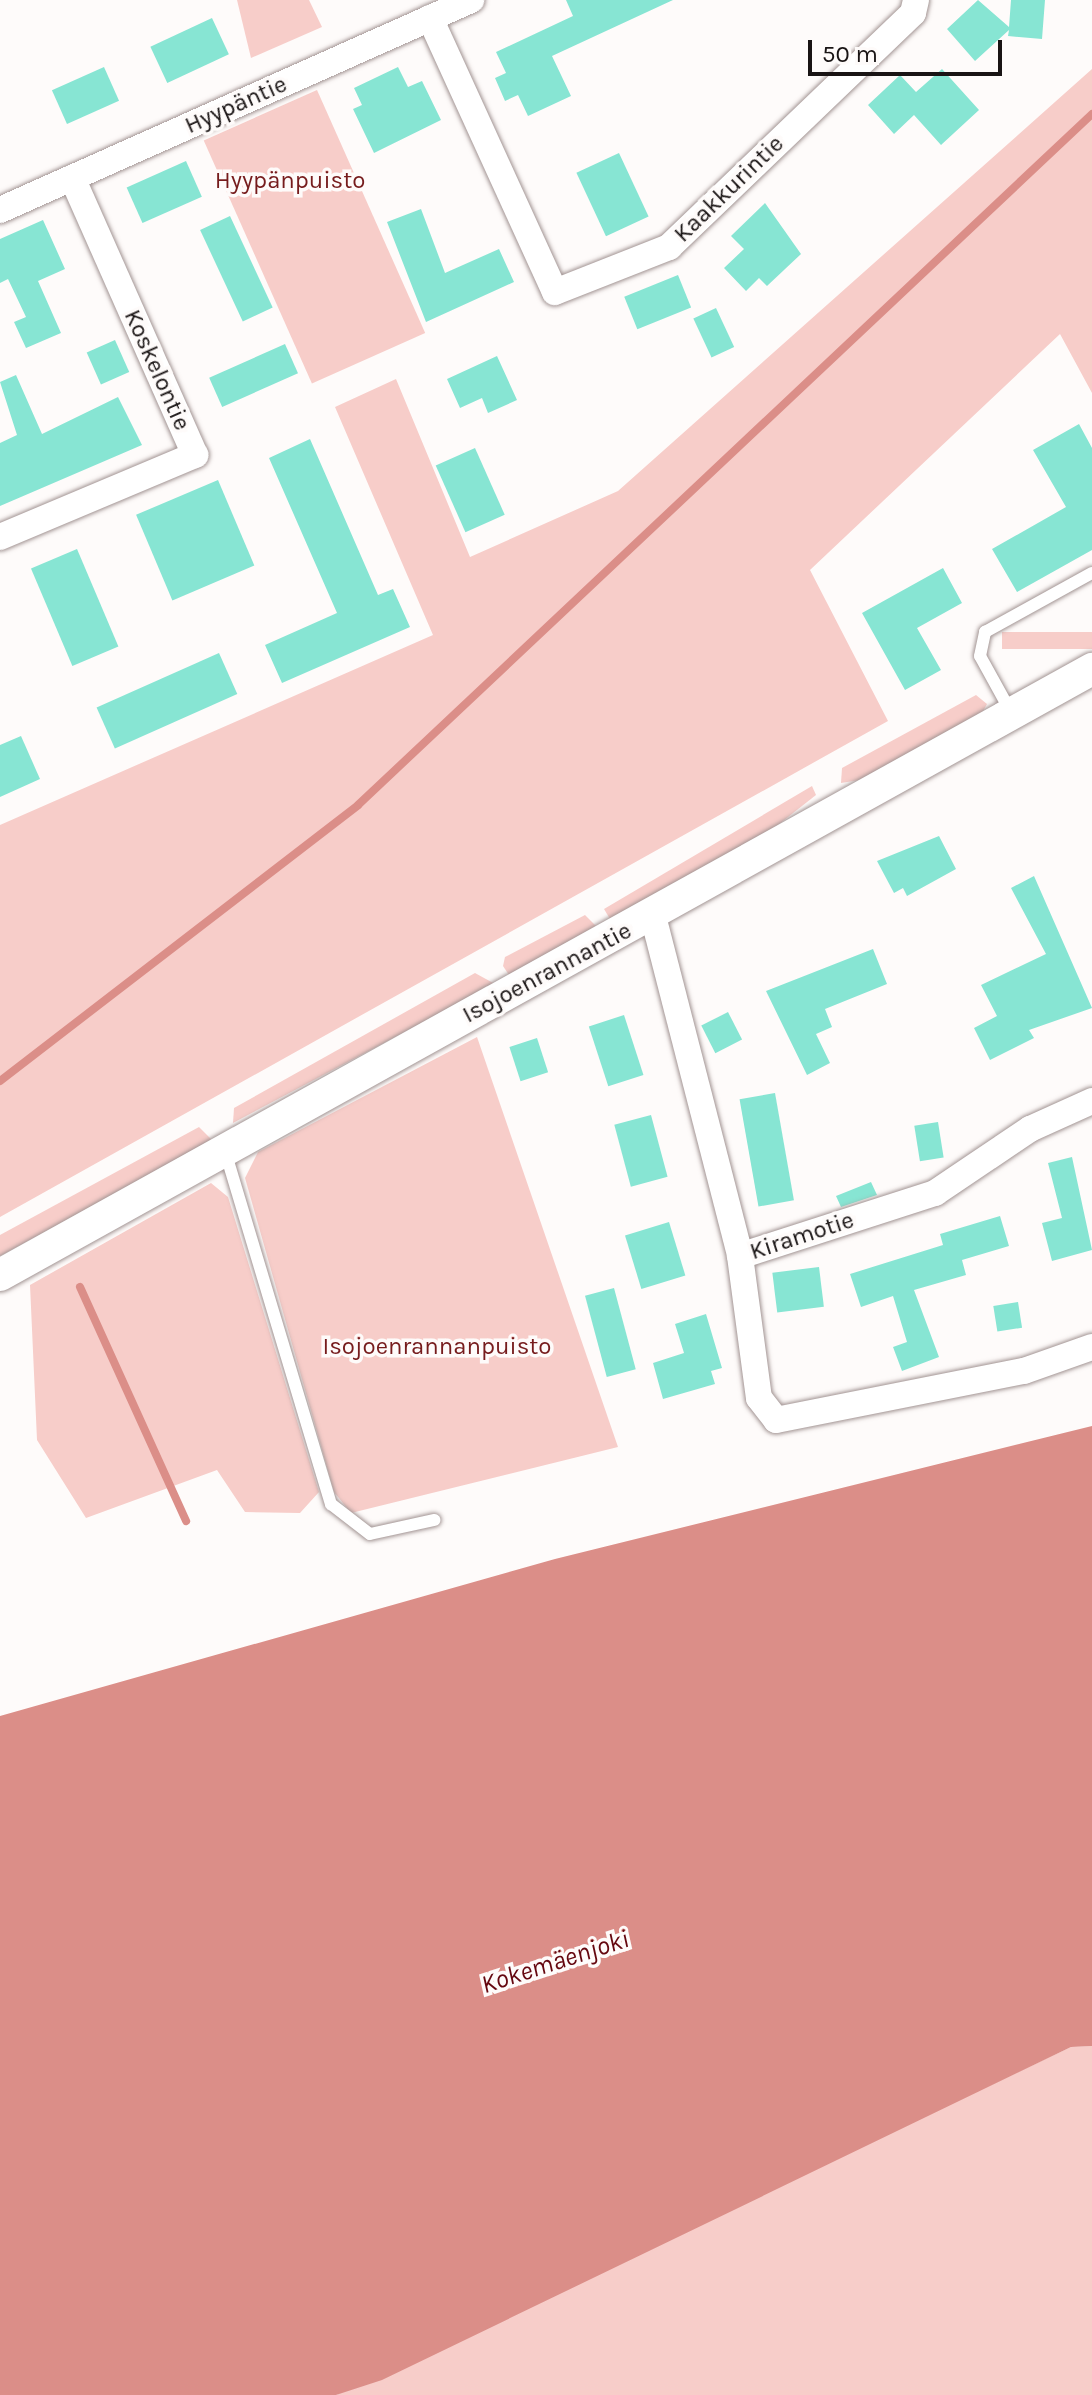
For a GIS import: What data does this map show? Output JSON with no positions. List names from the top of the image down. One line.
{"streets":{"street":["Hyypäntie","Kaakkurintie","Koskelontie","Isojoenrannantie","Kiramotie"]},"crossings":[["Hyypäntie","Kaakkurintie"],["Hyypäntie","Koskelontie"],["Isojoenrannantie","Kiramotie"]],"water":["Kokemäenjoki"],"parks":["Hyypänpuisto","Isojoenrannanpuisto"],"scale_bar":"50 m"}
